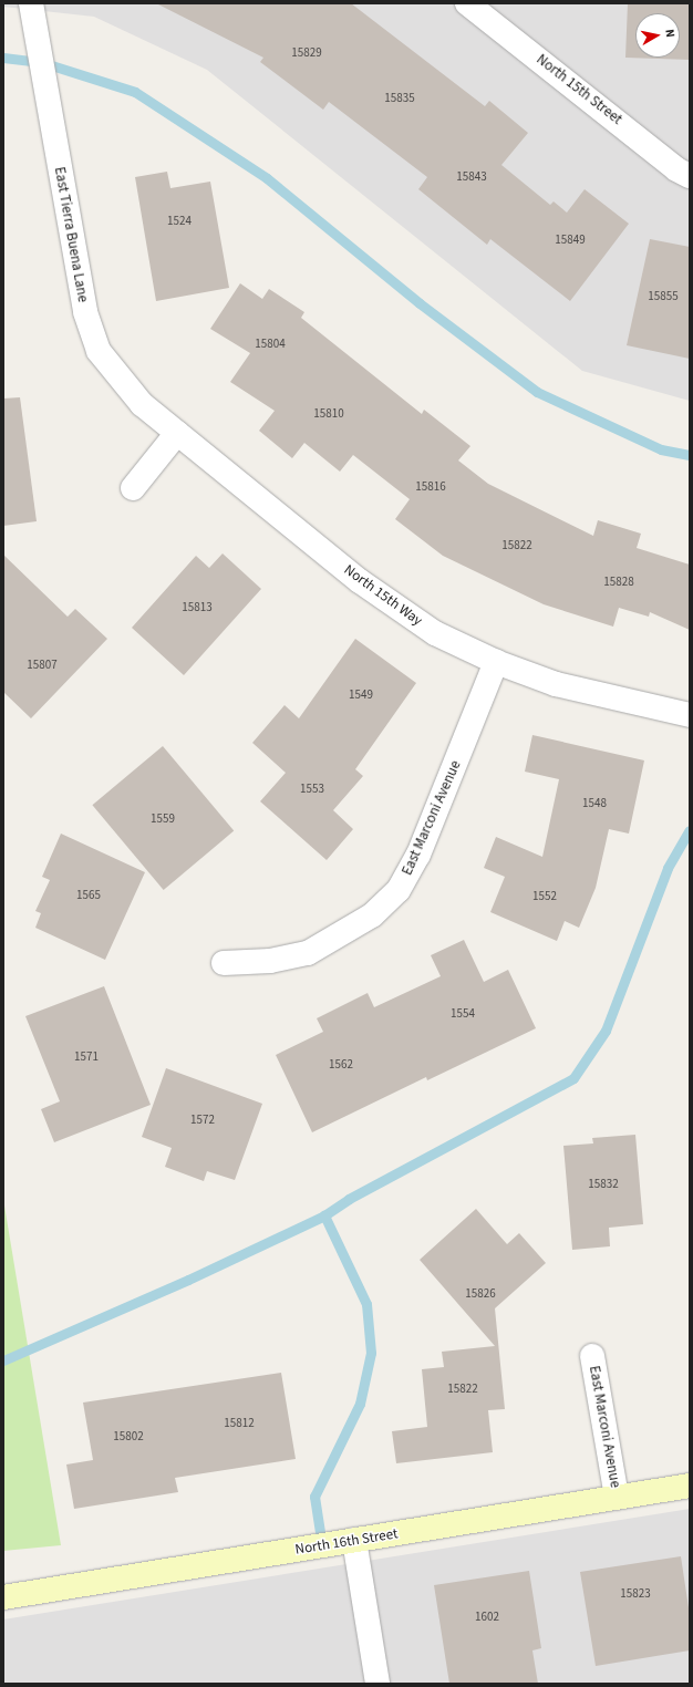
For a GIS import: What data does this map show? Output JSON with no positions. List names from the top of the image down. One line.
{"streets":{"street":["North 15th Street","East Tierra Buena Lane","North 15th Way","East Marconi Avenue","North 16th Street"]},"crossings":[["East Tierra Buena Lane","North 15th Way"],["North 15th Way","East Marconi Avenue"],["East Marconi Avenue","North 16th Street"]],"house_numbers":["15829","15835","15843","1524","15849","15855","15804","15810","15816","15822","15828","15813","15807","1549","1553","1548","1559","1565","1552","1554","1571","1562","1572","15832","15826","15822","15812","15802","15823","1602"],"north":"right"}
